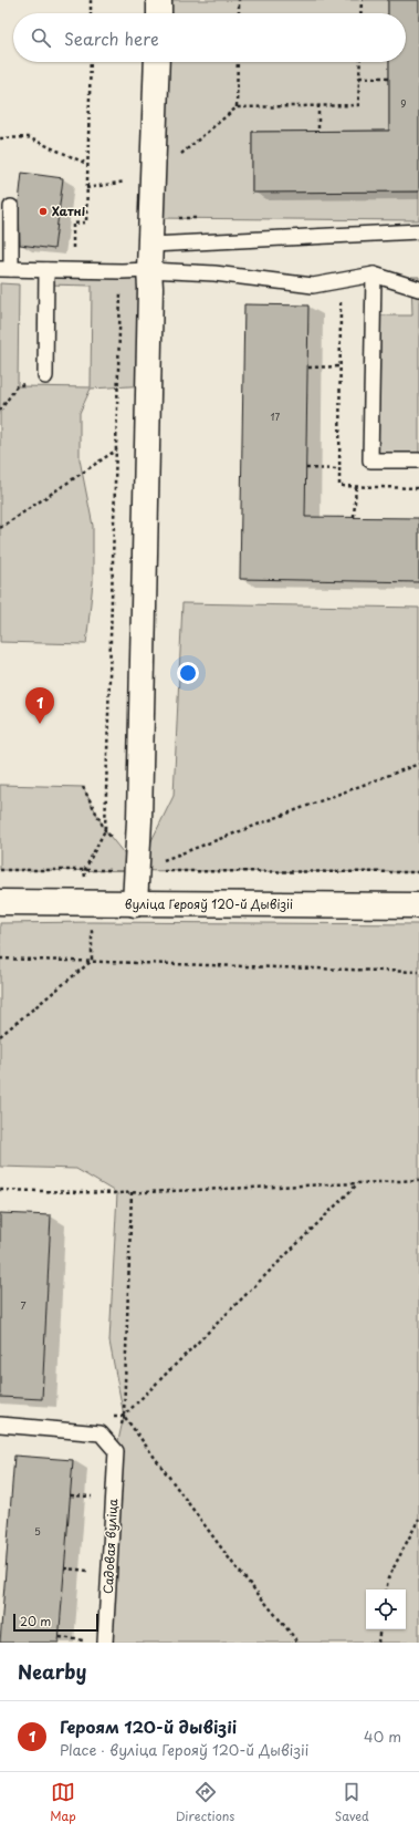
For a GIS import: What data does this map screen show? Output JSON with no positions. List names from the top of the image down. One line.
{"streets":{"street":["вуліца Герояў 120-й Дывізіі"],"lane":["Садовая вуліца"]},"places":["Хатні"],"house_numbers":["9","17","7","5"],"scale_bar":"20 m","page":{"search":"Search here","pins":"1","scale":"20 m","heading":"Nearby","list":[{"mark":"1","name":"Героям 120-й дывізіі","note":"Place · вуліца Герояў 120-й Дывізіі","value":"40 m"}],"nav":["Map","Directions","Saved"]}}
